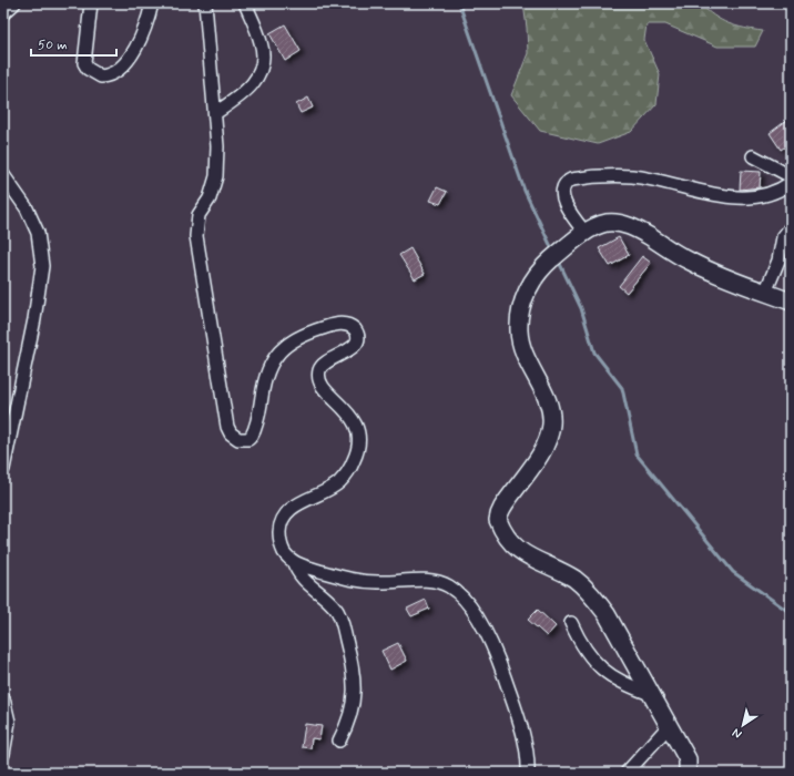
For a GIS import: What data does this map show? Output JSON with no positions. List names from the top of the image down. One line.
{"scale_bar":"50 m","north":"bottom left"}
